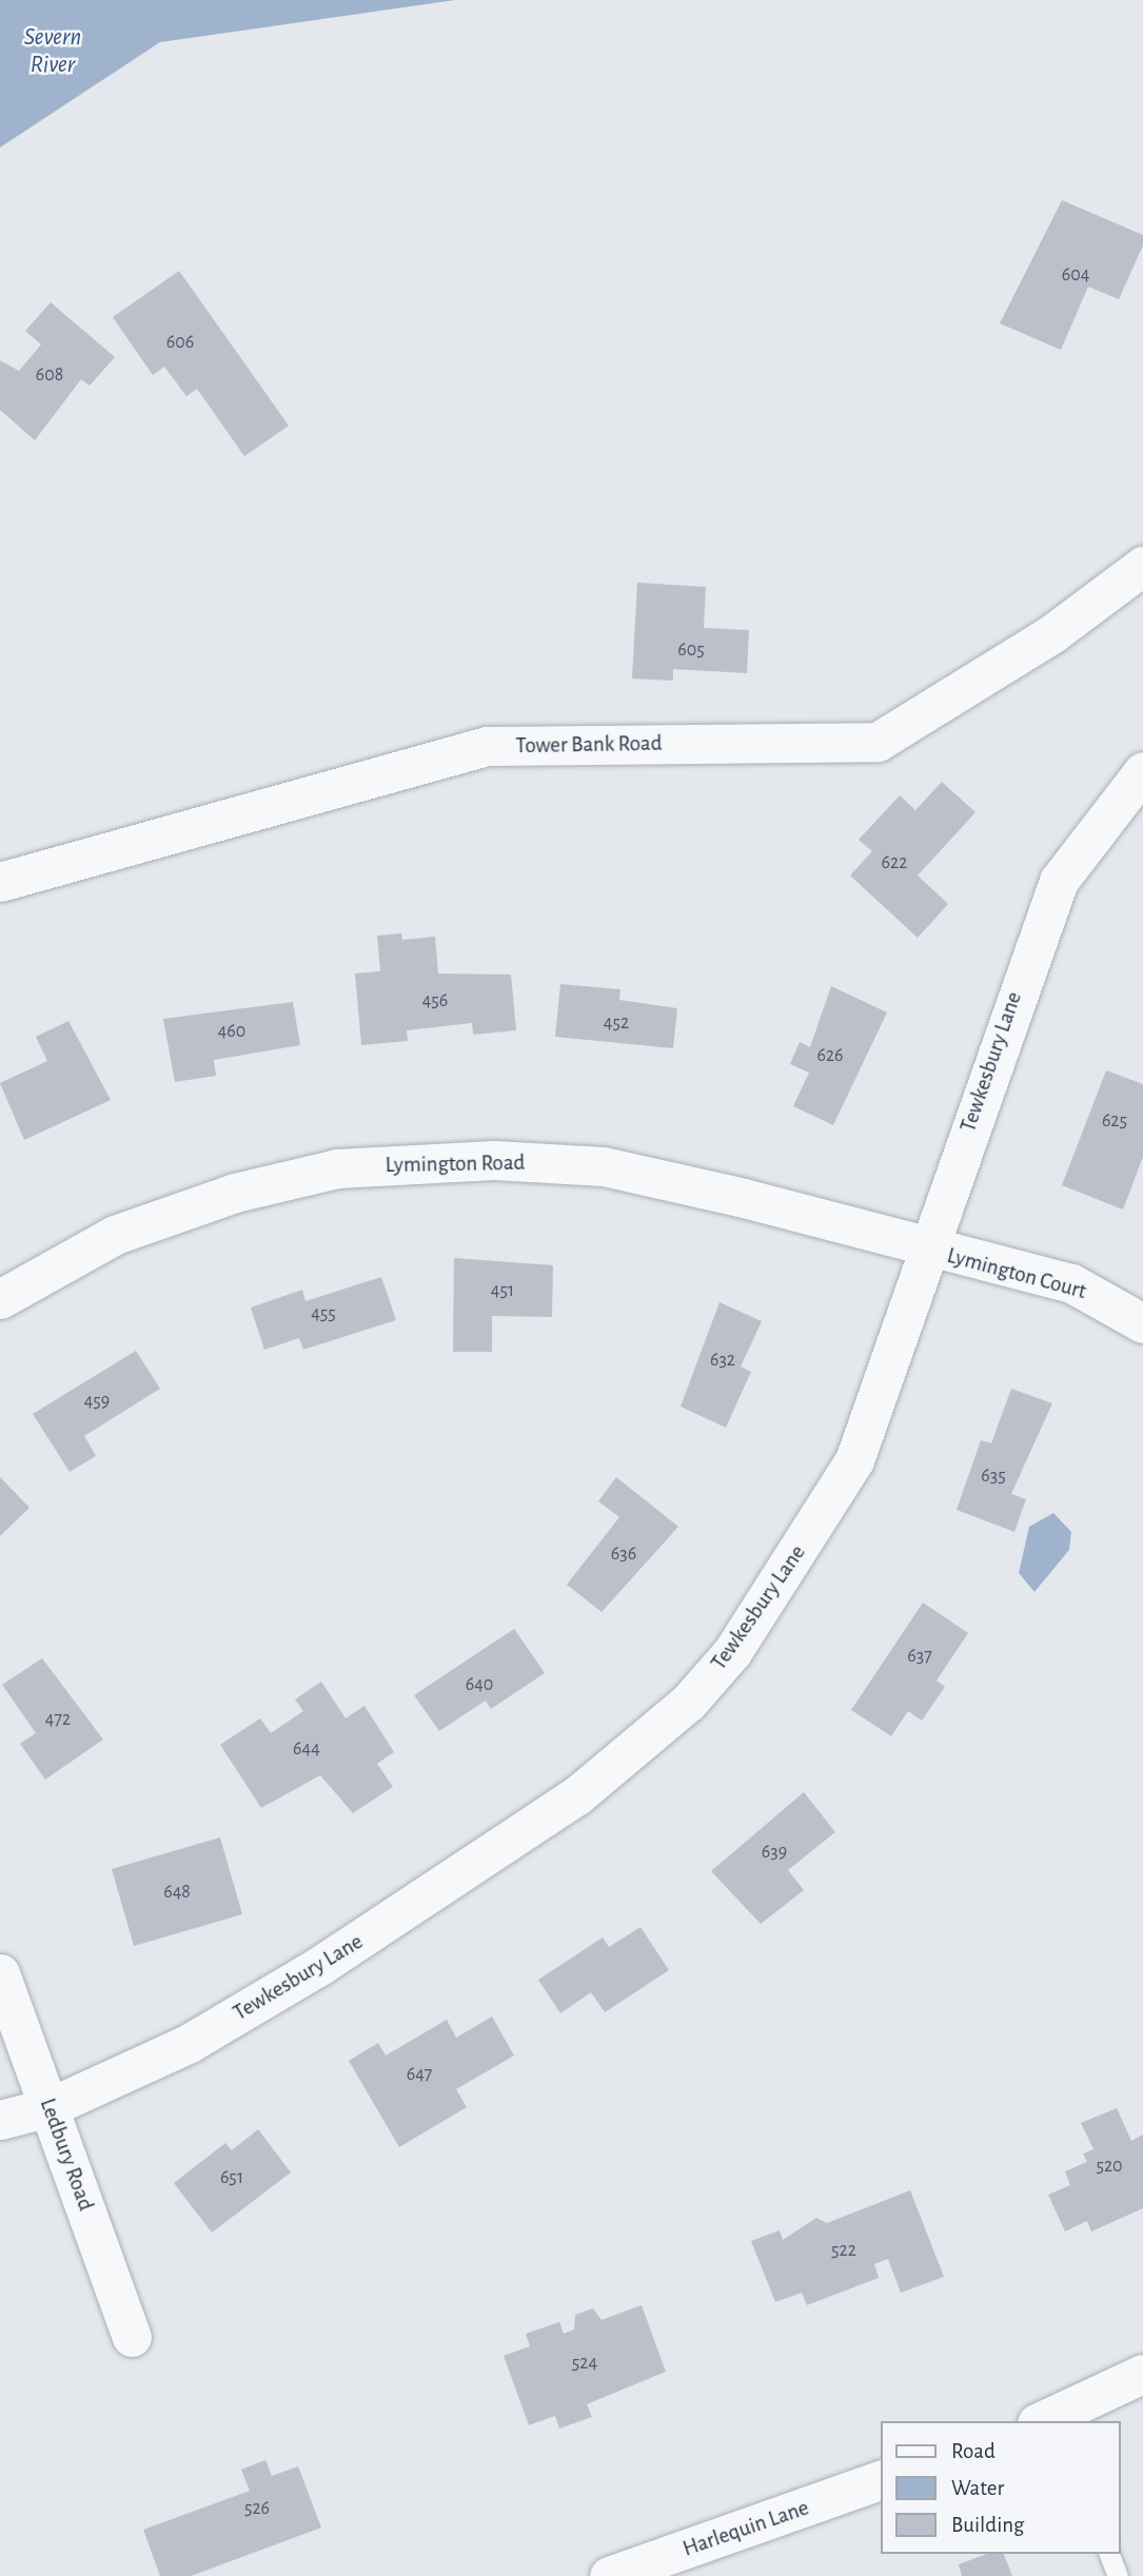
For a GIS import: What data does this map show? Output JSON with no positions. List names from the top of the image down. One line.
{"streets":{"street":["Tower Bank Road","Tewkesbury Lane","Lymington Road","Lymington Court","Ledbury Road","Harlequin Lane"]},"crossings":[["Tewkesbury Lane","Lymington Road"],["Tewkesbury Lane","Lymington Court"],["Tewkesbury Lane","Ledbury Road"],["Lymington Road","Lymington Court"]],"water":["Severn River"],"house_numbers":["604","606","608","605","622","456","452","460","626","625","451","455","632","459","635","636","637","640","472","644","639","648","647","520","651","522","524","526"],"legend":["Road","Water","Building"]}
